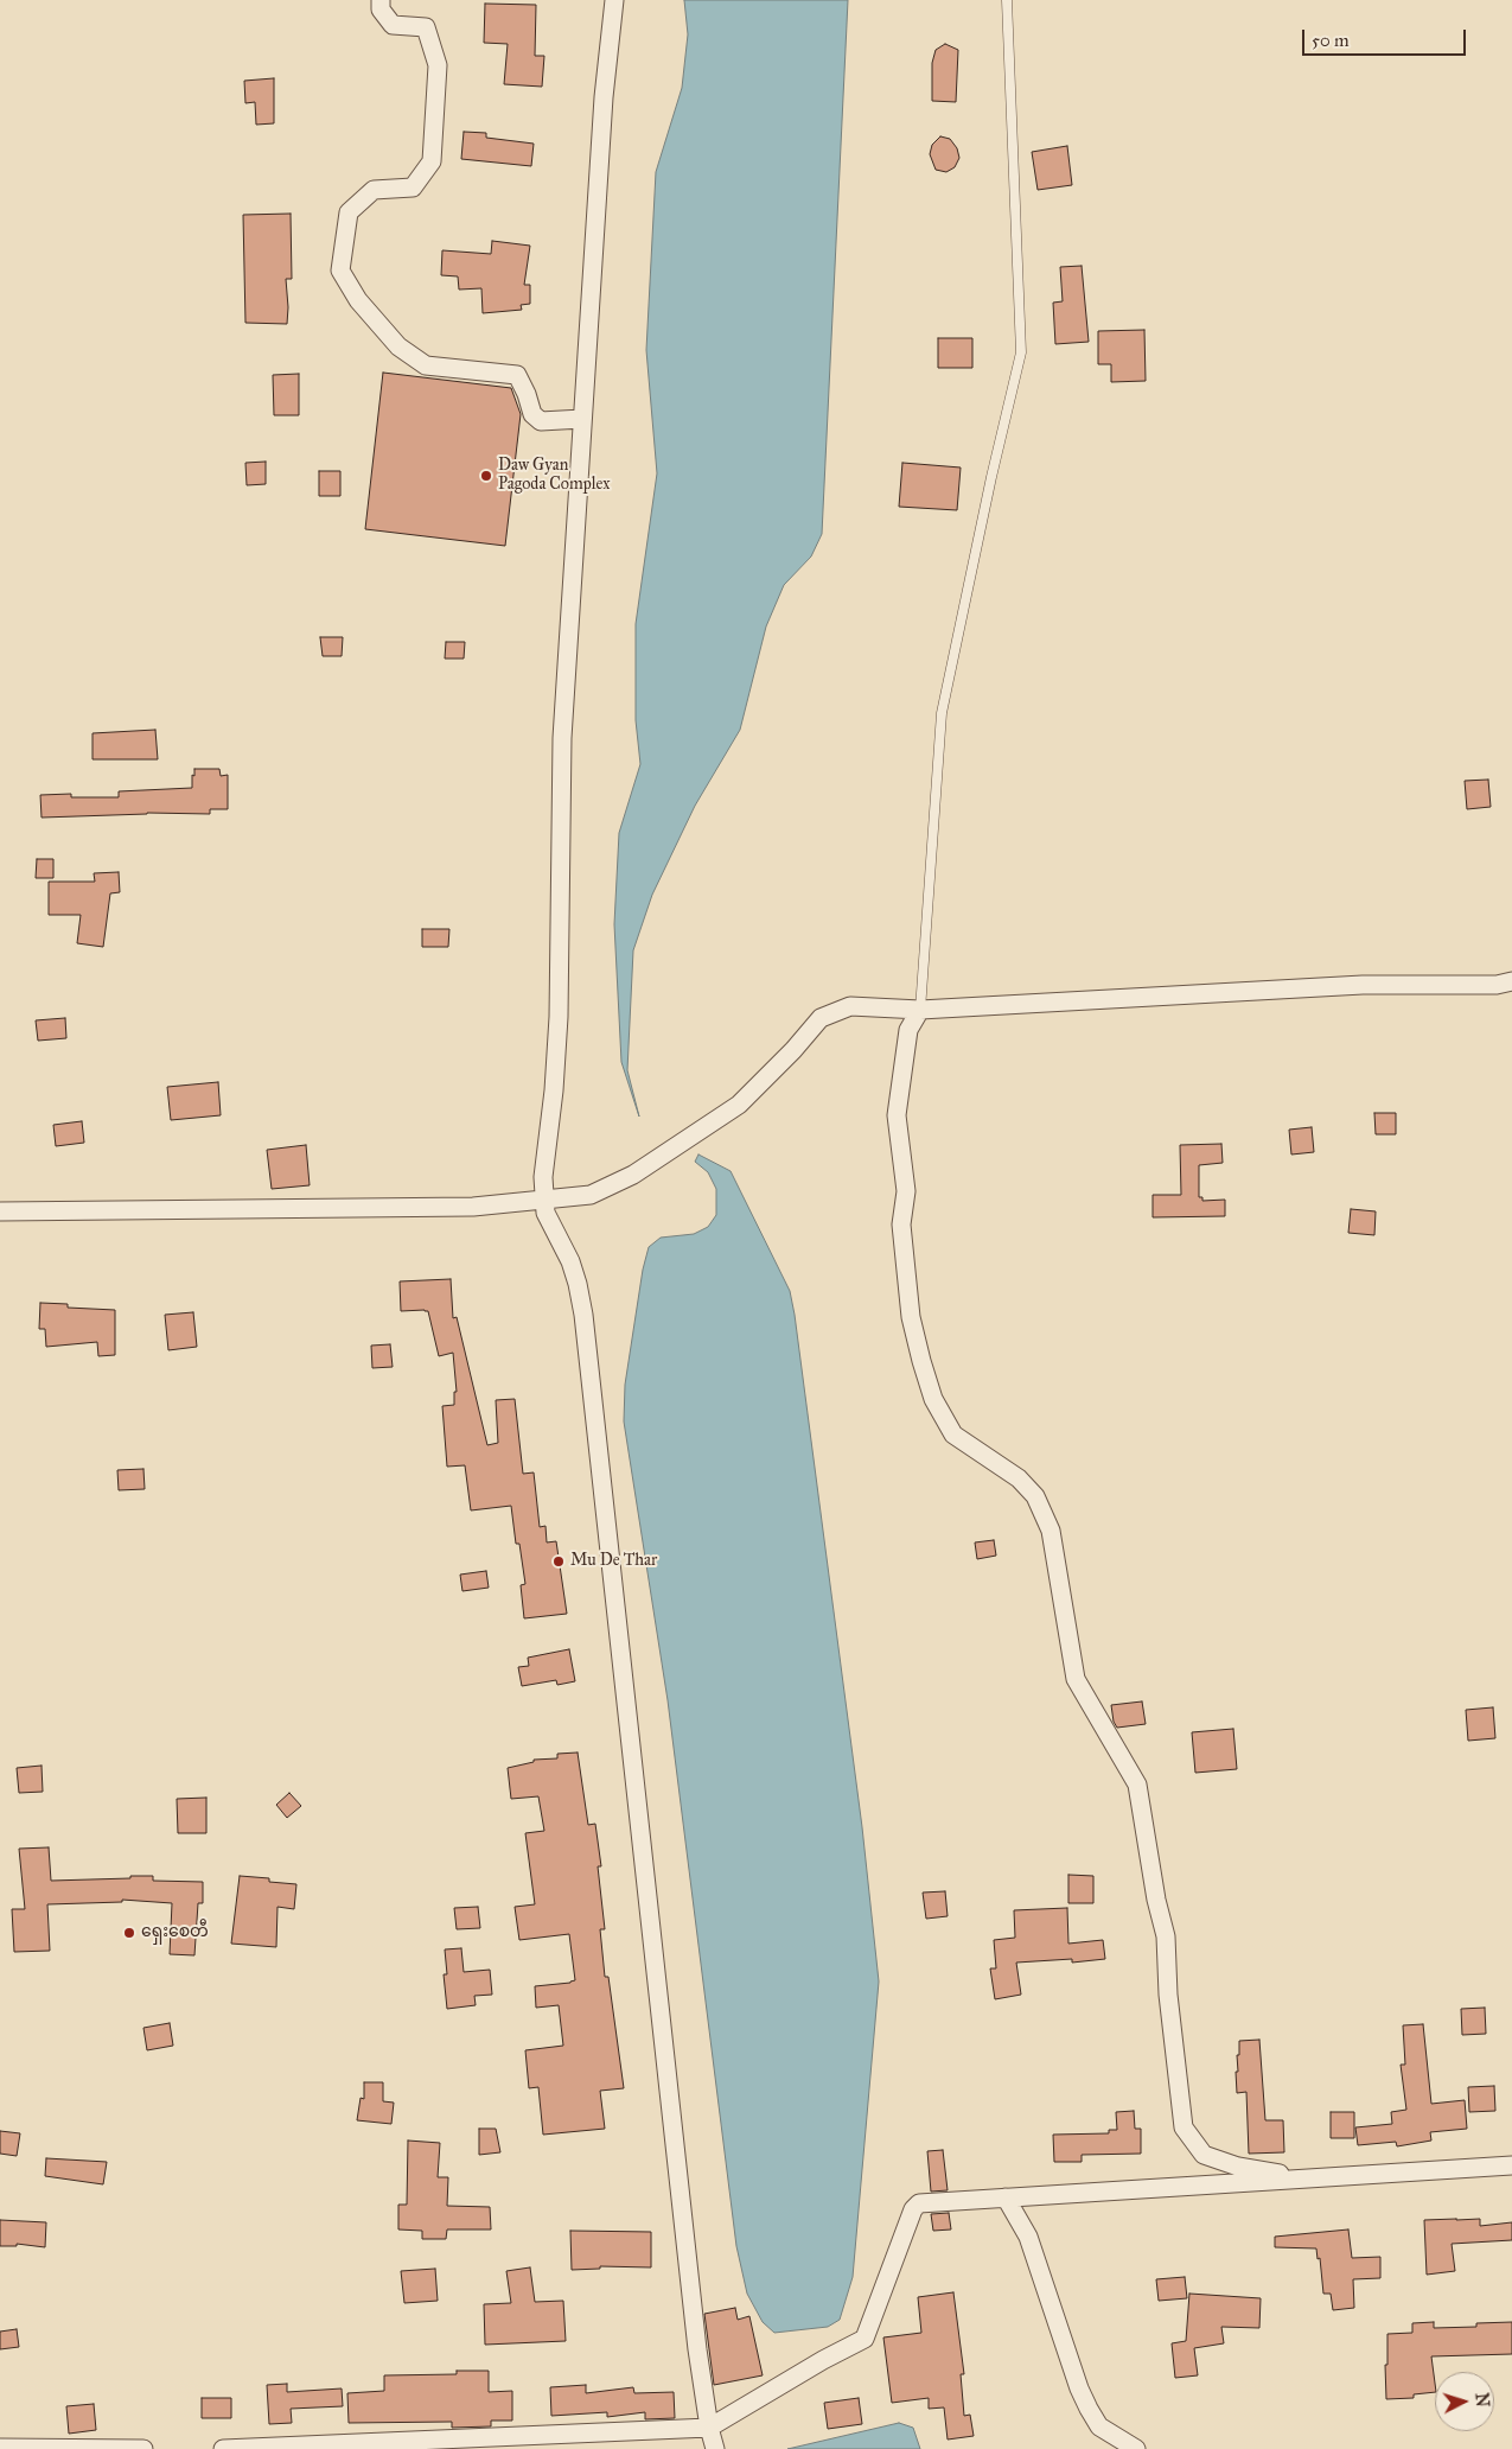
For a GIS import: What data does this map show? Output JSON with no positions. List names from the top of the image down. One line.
{"places":["Daw Gyan Pagoda Complex","Mu De Thar","ရှေးစေတီ"],"scale_bar":"50 m","north":"right"}
